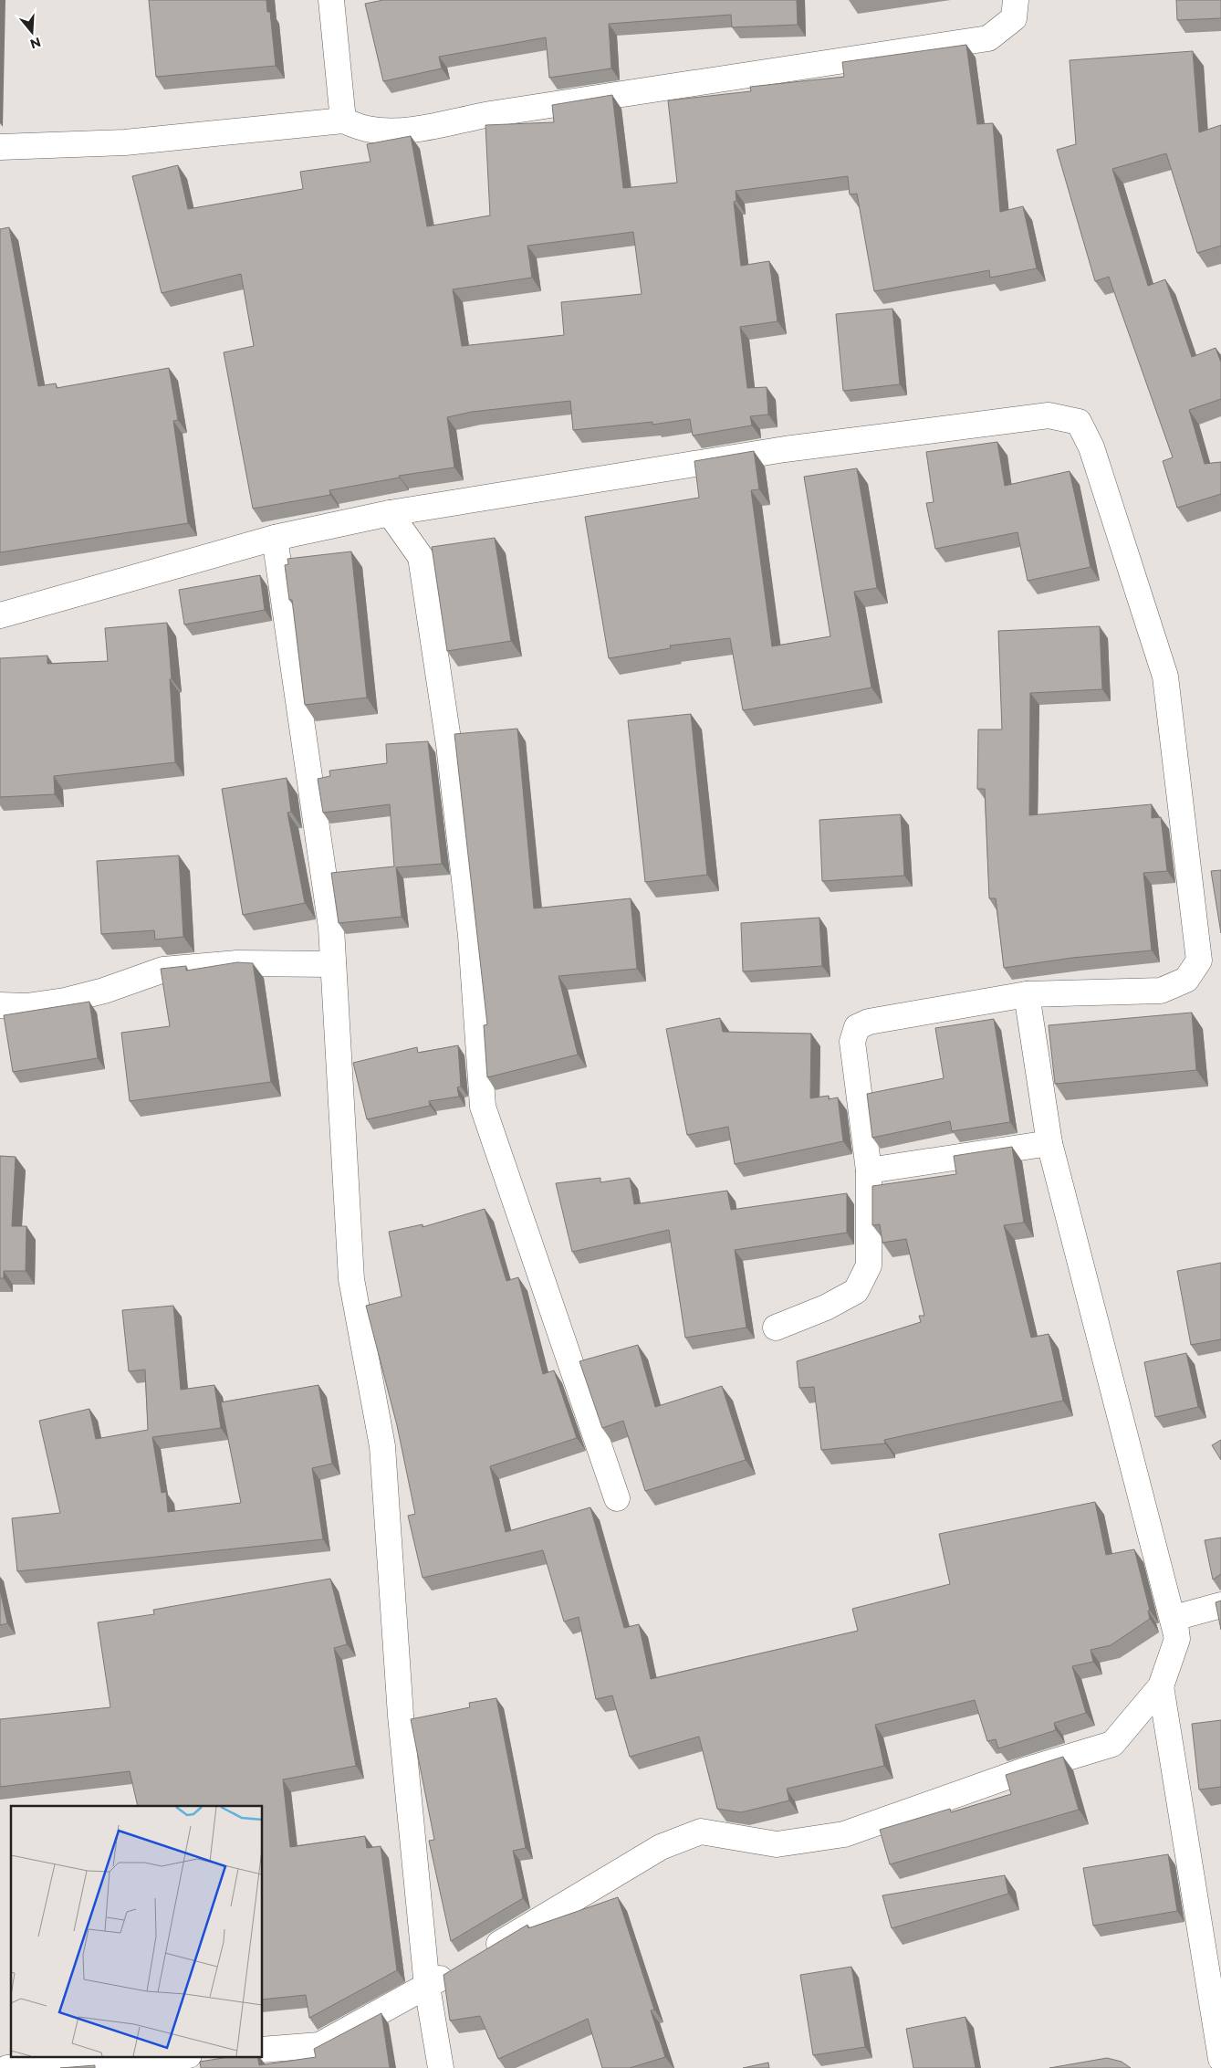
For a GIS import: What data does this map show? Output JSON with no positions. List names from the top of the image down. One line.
{"north":"bottom"}
